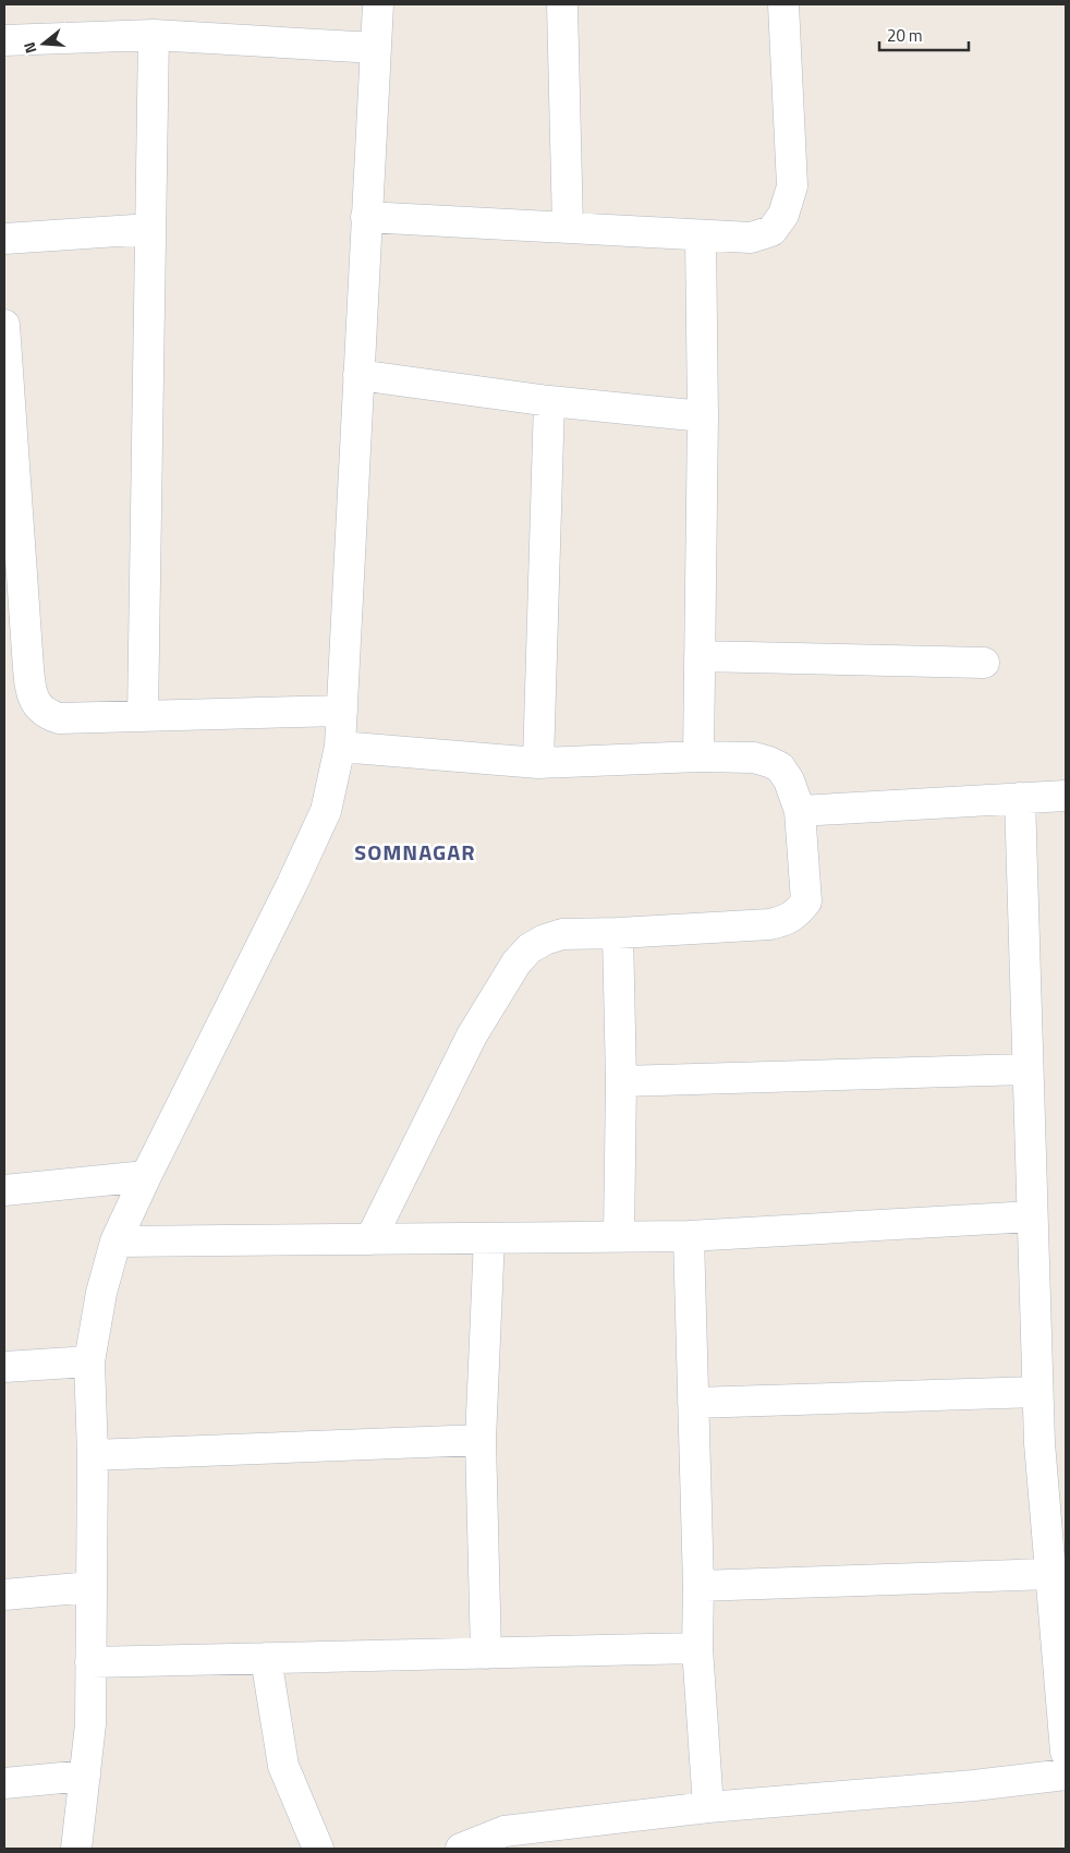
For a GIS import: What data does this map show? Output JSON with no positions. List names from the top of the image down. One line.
{"districts":["SOMNAGAR"],"scale_bar":"20 m","north":"left"}
